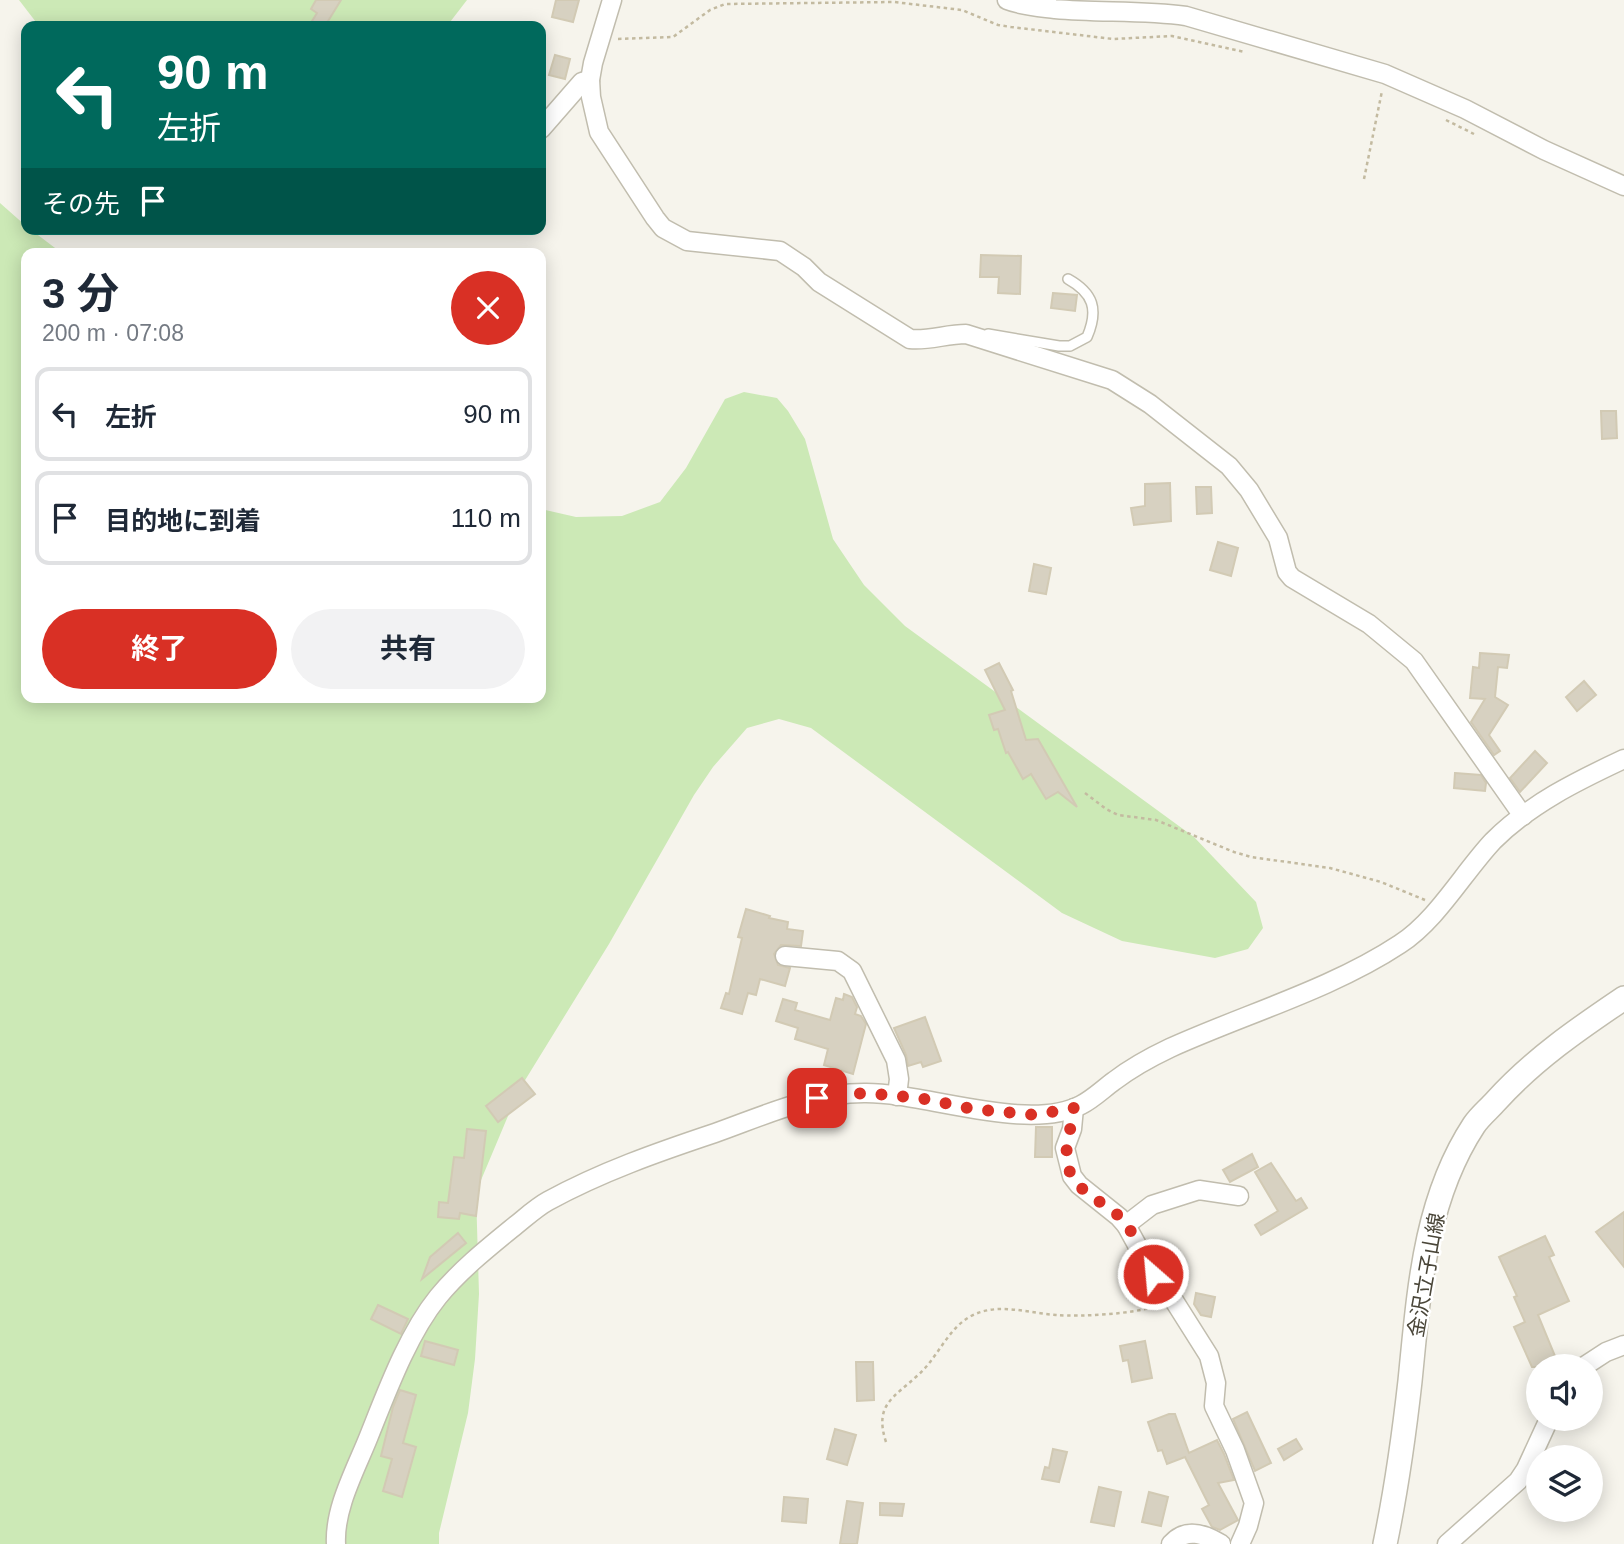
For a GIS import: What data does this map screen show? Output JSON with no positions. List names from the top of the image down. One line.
{"streets":{"street":["金沢立子山線"]},"page":{"turn":["90 m","左折"],"then":"その先","heading":["3 分","200 m · 07:08"],"list":[{"name":"左折","value":"90 m"},{"name":"目的地に到着","value":"110 m"}],"buttons":["終了","共有"]}}
